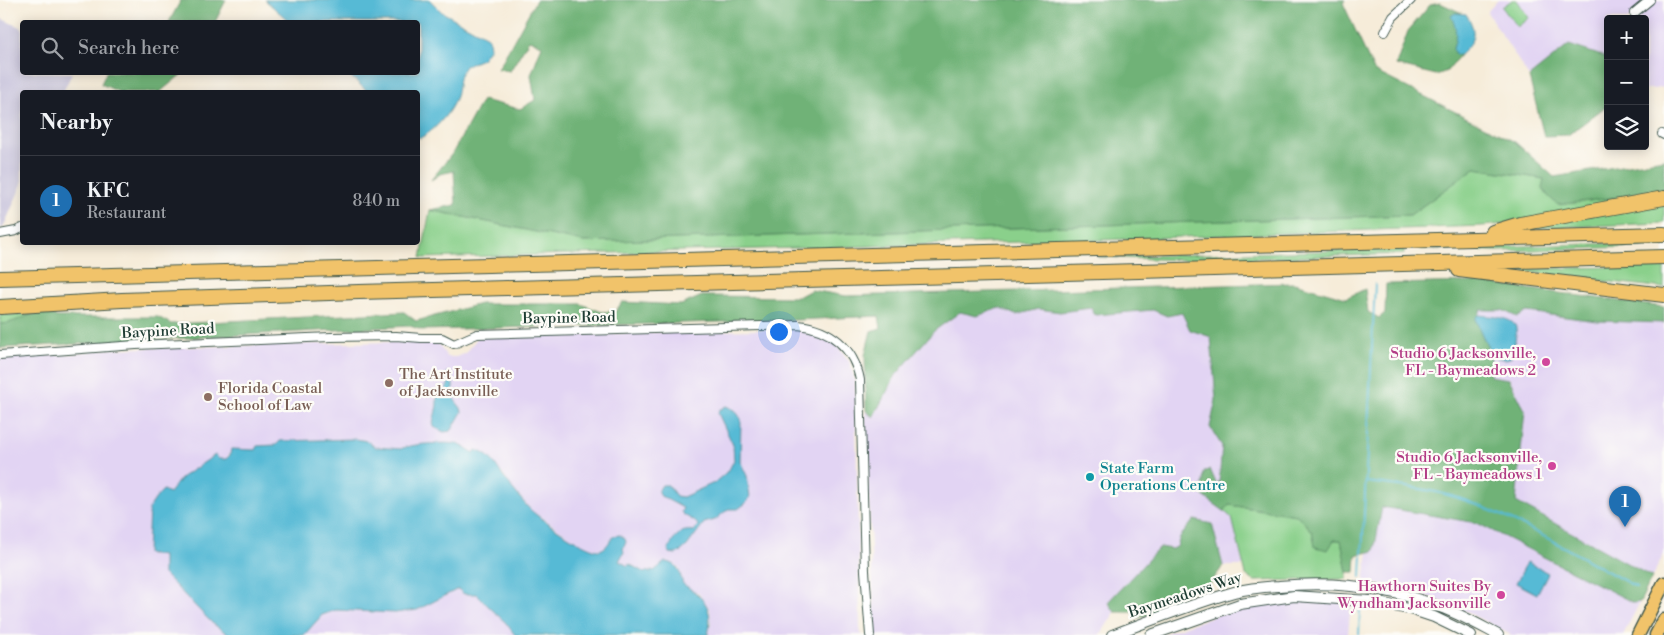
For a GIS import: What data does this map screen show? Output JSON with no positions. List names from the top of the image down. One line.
{"streets":{"street":["Baypine Road","Baymeadows Way"]},"places":["Studio 6 Jacksonville, FL - Baymeadows 2","The Art Institute of Jacksonville","Florida Coastal School of Law","Studio 6 Jacksonville, FL - Baymeadows 1","State Farm Operations Centre","Hawthorn Suites By Wyndham Jacksonville"],"page":{"map_buttons":["+","−"],"search":"Search here","heading":"Nearby","list":[{"mark":"1","name":"KFC","note":"Restaurant","value":"840 m"}],"pins":"1"}}
